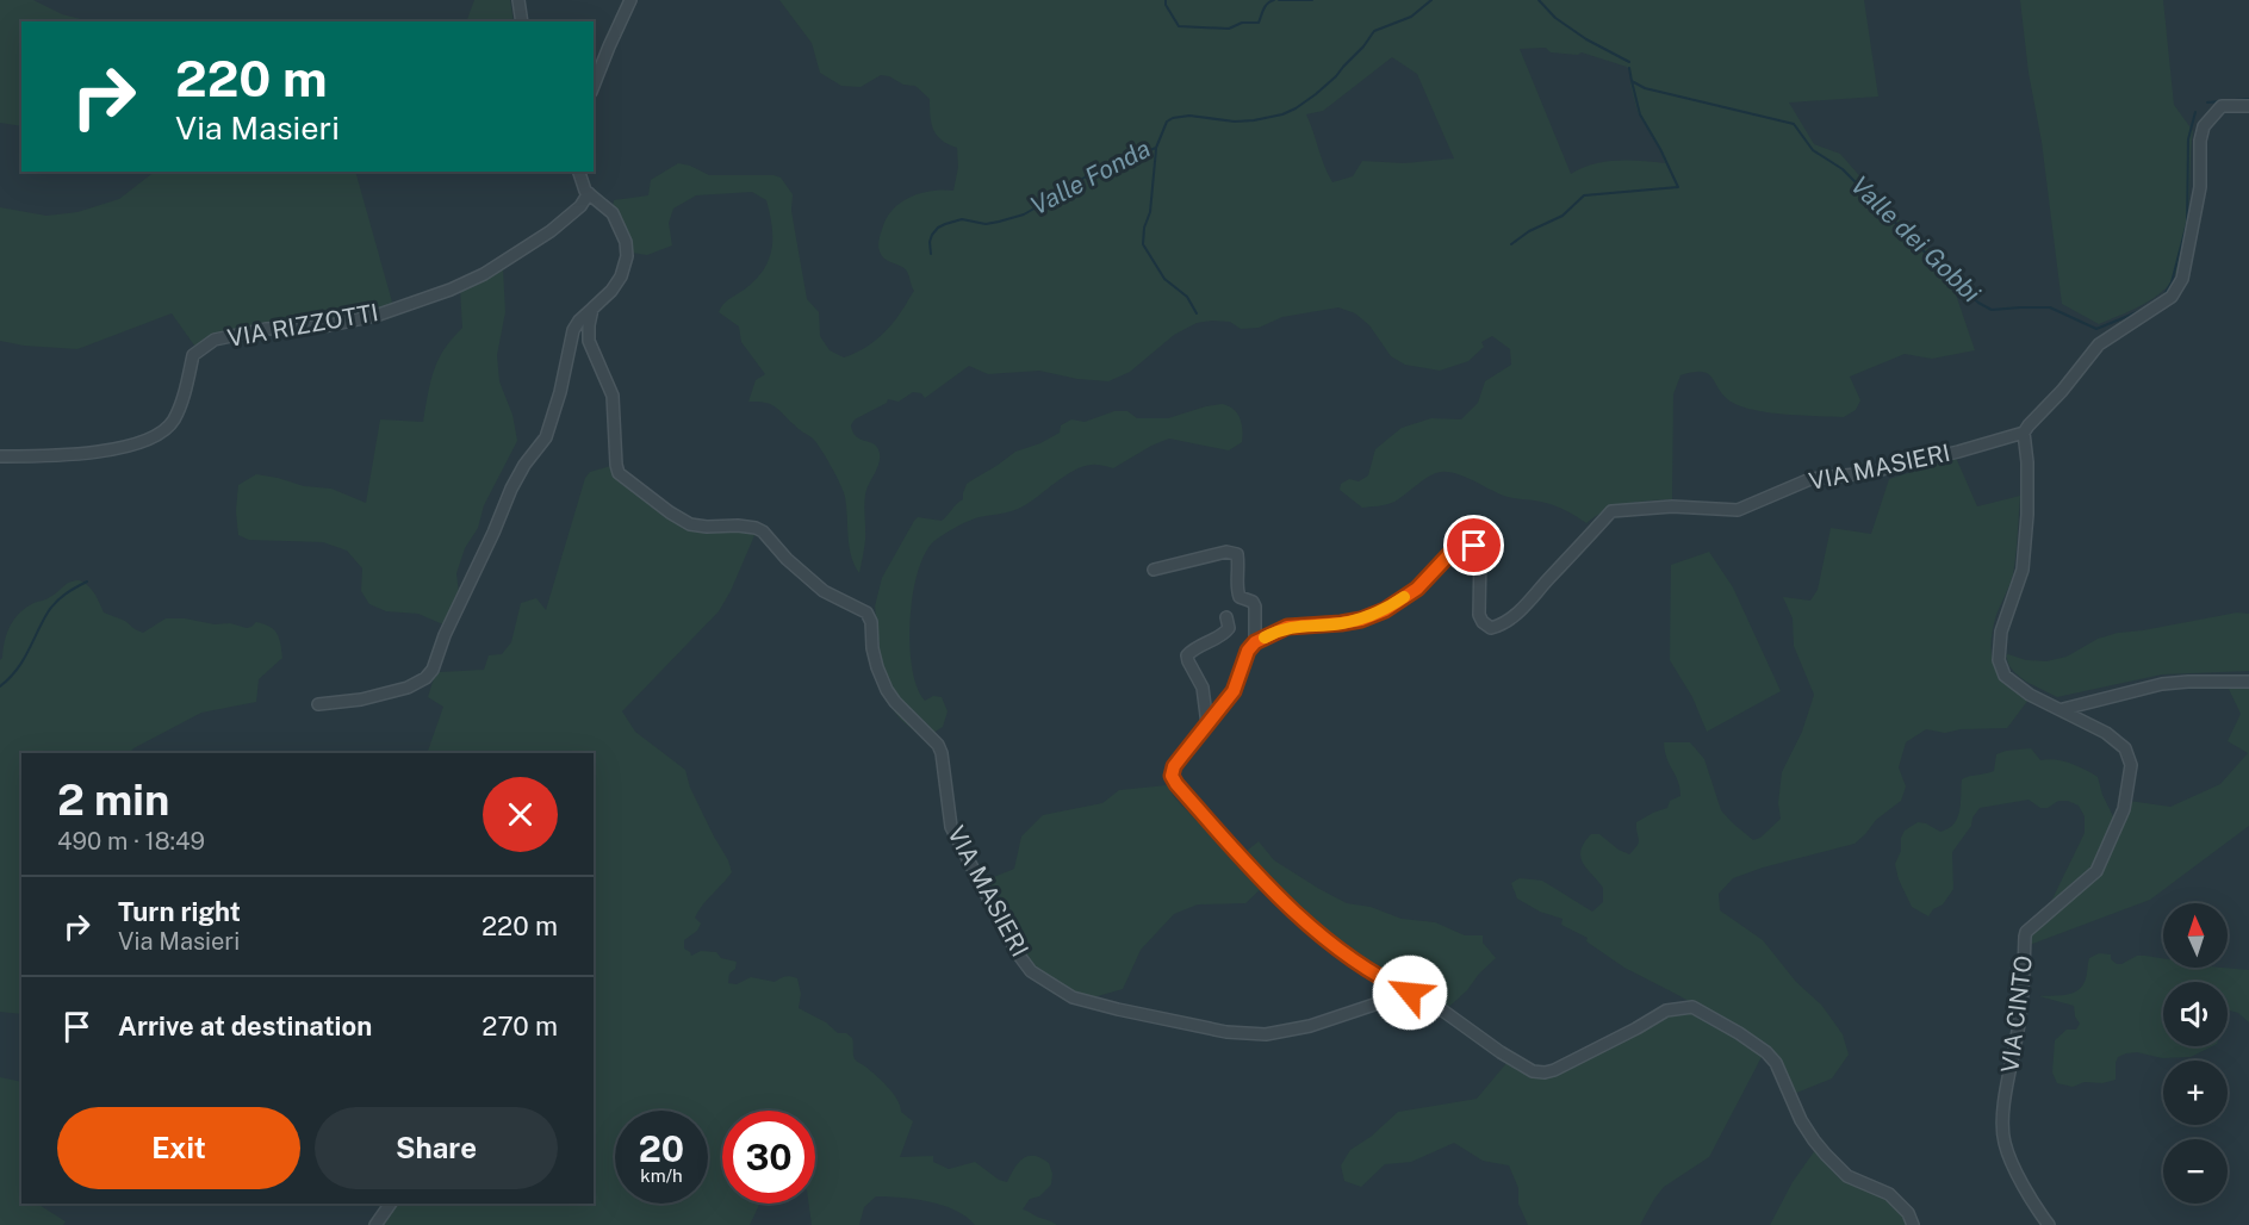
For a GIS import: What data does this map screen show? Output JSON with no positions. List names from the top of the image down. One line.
{"streets":{"street":["VIA RIZZOTTI","VIA MASIERI","VIA CINTO"]},"crossings":[["VIA MASIERI","VIA CINTO"]],"water":["Valle Fonda","Valle dei Gobbi"],"north":"top","page":{"turn":["220 m","Via Masieri"],"heading":["2 min","490 m · 18:49"],"list":[{"name":"Turn right","note":"Via Masieri","value":"220 m"},{"name":"Arrive at destination","value":"270 m"}],"map_buttons":["+","−"],"buttons":["Exit","Share"],"speed":"20 km/h","limit":"30"}}
